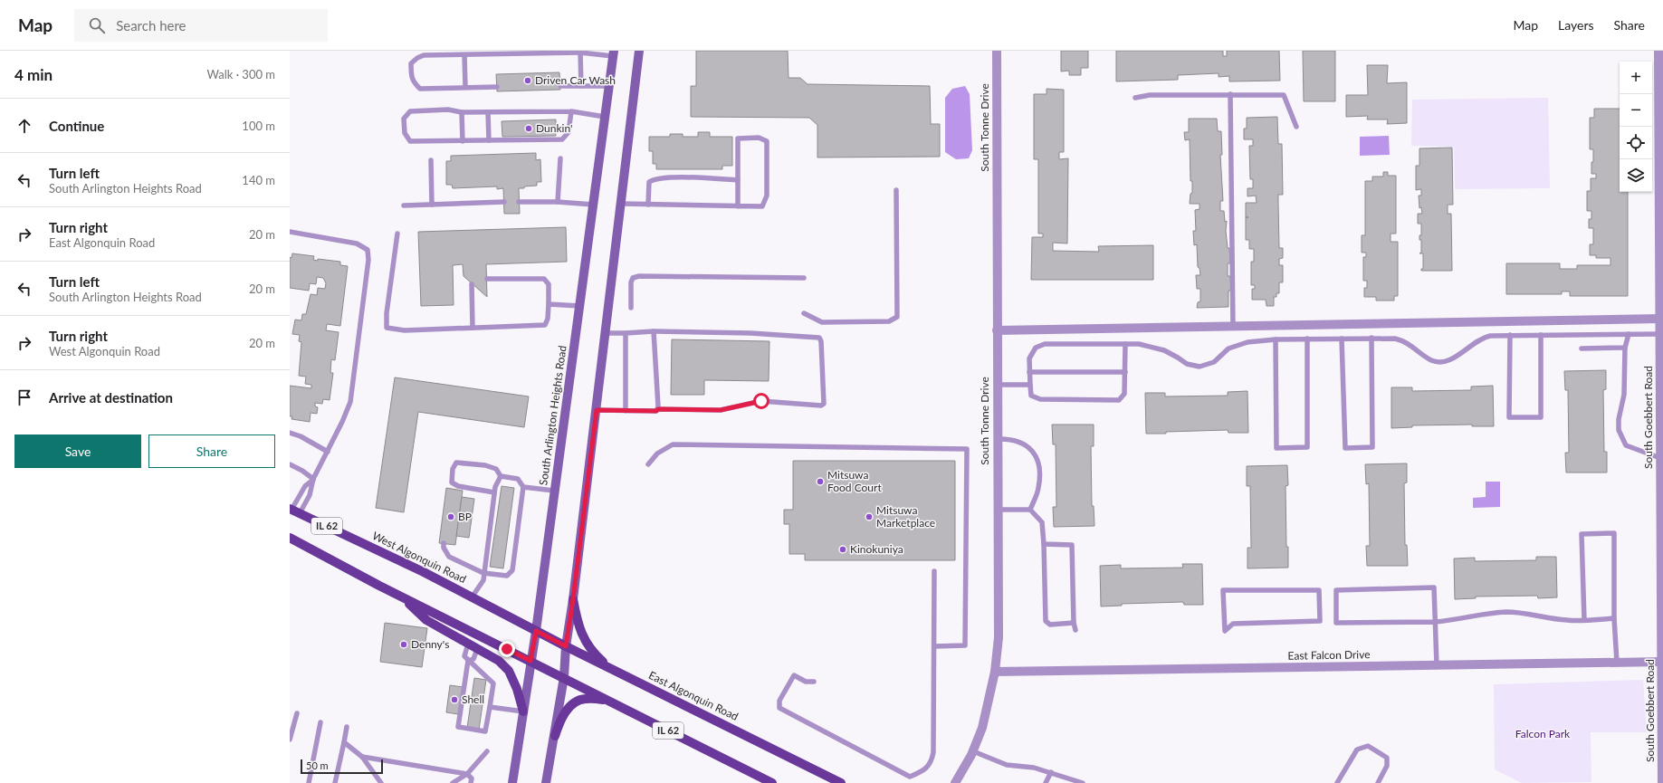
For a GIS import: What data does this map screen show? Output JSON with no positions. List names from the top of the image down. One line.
{"streets":{"main road":["South Arlington Heights Road","IL 62","West Algonquin Road","East Algonquin Road"],"street":["South Tonne Drive","South Goebbert Road","East Falcon Drive"]},"crossings":[["South Tonne Drive","East Falcon Drive"],["South Arlington Heights Road","IL 62"],["South Arlington Heights Road","West Algonquin Road"],["South Arlington Heights Road","East Algonquin Road"],["South Goebbert Road","East Falcon Drive"],["West Algonquin Road","East Algonquin Road"]],"parks":["Falcon Park"],"places":["Driven Car Wash","Dunkin'","Mitsuwa Food Court","BP","Mitsuwa Marketplace","Kinokuniya","Denny's","Shell"],"scale_bar":"50 m","page":{"header":"Map","search":"Search here","nav":["Map","Layers","Share"],"heading":["4 min","Walk · 300 m"],"map_buttons":["+","−"],"list":[["Continue","100 m"],["Turn left","South Arlington Heights Road","140 m"],["Turn right","East Algonquin Road","20 m"],["Turn left","South Arlington Heights Road","20 m"],["Turn right","West Algonquin Road","20 m"],"Arrive at destination"],"buttons":["Save","Share"],"scale":"50 m"}}
